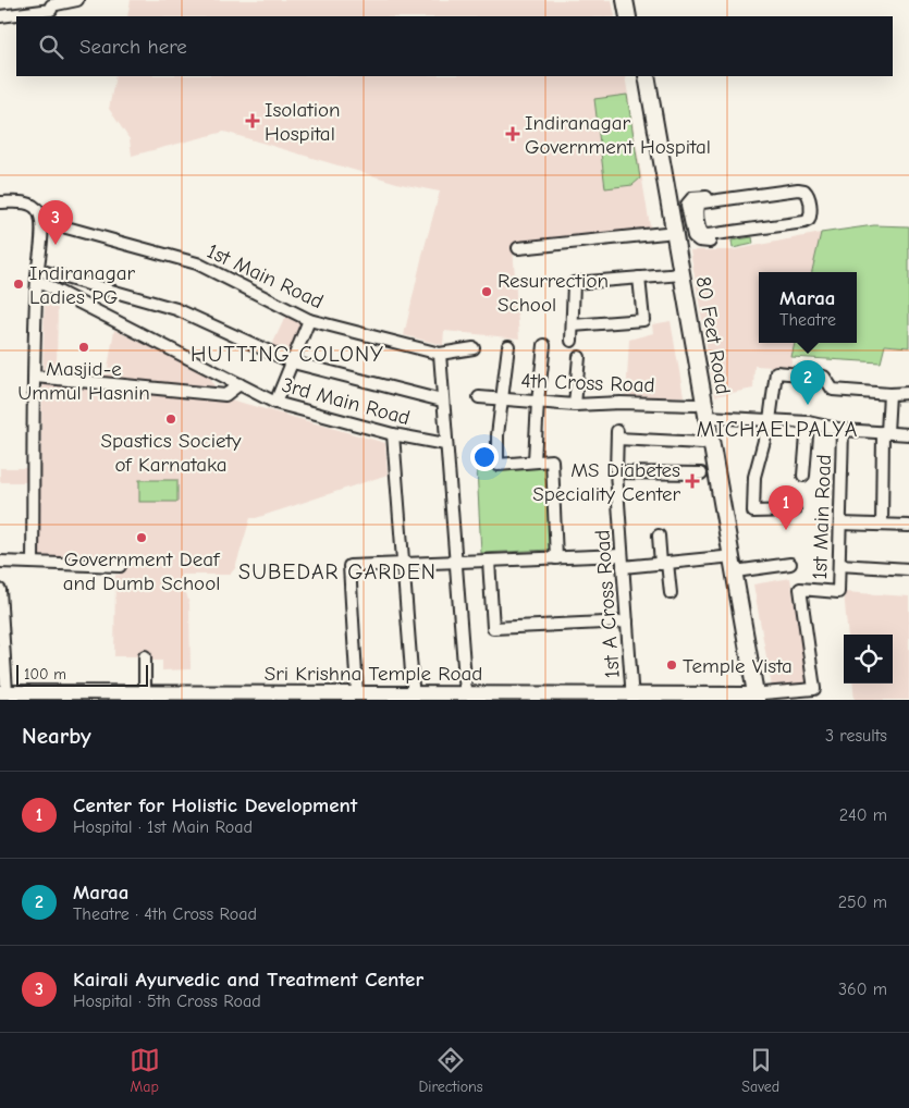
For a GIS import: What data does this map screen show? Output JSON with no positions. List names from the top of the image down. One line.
{"streets":{"main road":["80 Feet Road"],"street":["1st Main Road","4th Cross Road","3rd Main Road","1st A Cross Road","Sri Krishna Temple Road"]},"crossings":[["1st Main Road","80 Feet Road"],["1st Main Road","Sri Krishna Temple Road"],["80 Feet Road","4th Cross Road"],["80 Feet Road","1st A Cross Road"],["80 Feet Road","Sri Krishna Temple Road"],["1st A Cross Road","Sri Krishna Temple Road"]],"districts":["HUTTING COLONY","MICHAELPALYA","SUBEDAR GARDEN"],"places":{"health":["Isolation Hospital","Indiranagar Government Hospital","MS Diabetes Speciality Center"],"other":["Indiranagar Ladies PG","Resurrection School","Masjid-e Ummul Hasnin","Spastics Society of Karnataka","Government Deaf and Dumb School","Temple Vista"]},"scale_bar":"100 m","page":{"search":"Search here","pins":["3","2","1"],"popup":["Maraa","Theatre"],"scale":"100 m","heading":["Nearby","3 results"],"list":[{"mark":"1","name":"Center for Holistic Development","note":"Hospital · 1st Main Road","value":"240 m"},{"mark":"2","name":"Maraa","note":"Theatre · 4th Cross Road","value":"250 m"},{"mark":"3","name":"Kairali Ayurvedic and Treatment Center","note":"Hospital · 5th Cross Road","value":"360 m"}],"nav":["Map","Directions","Saved"]}}
